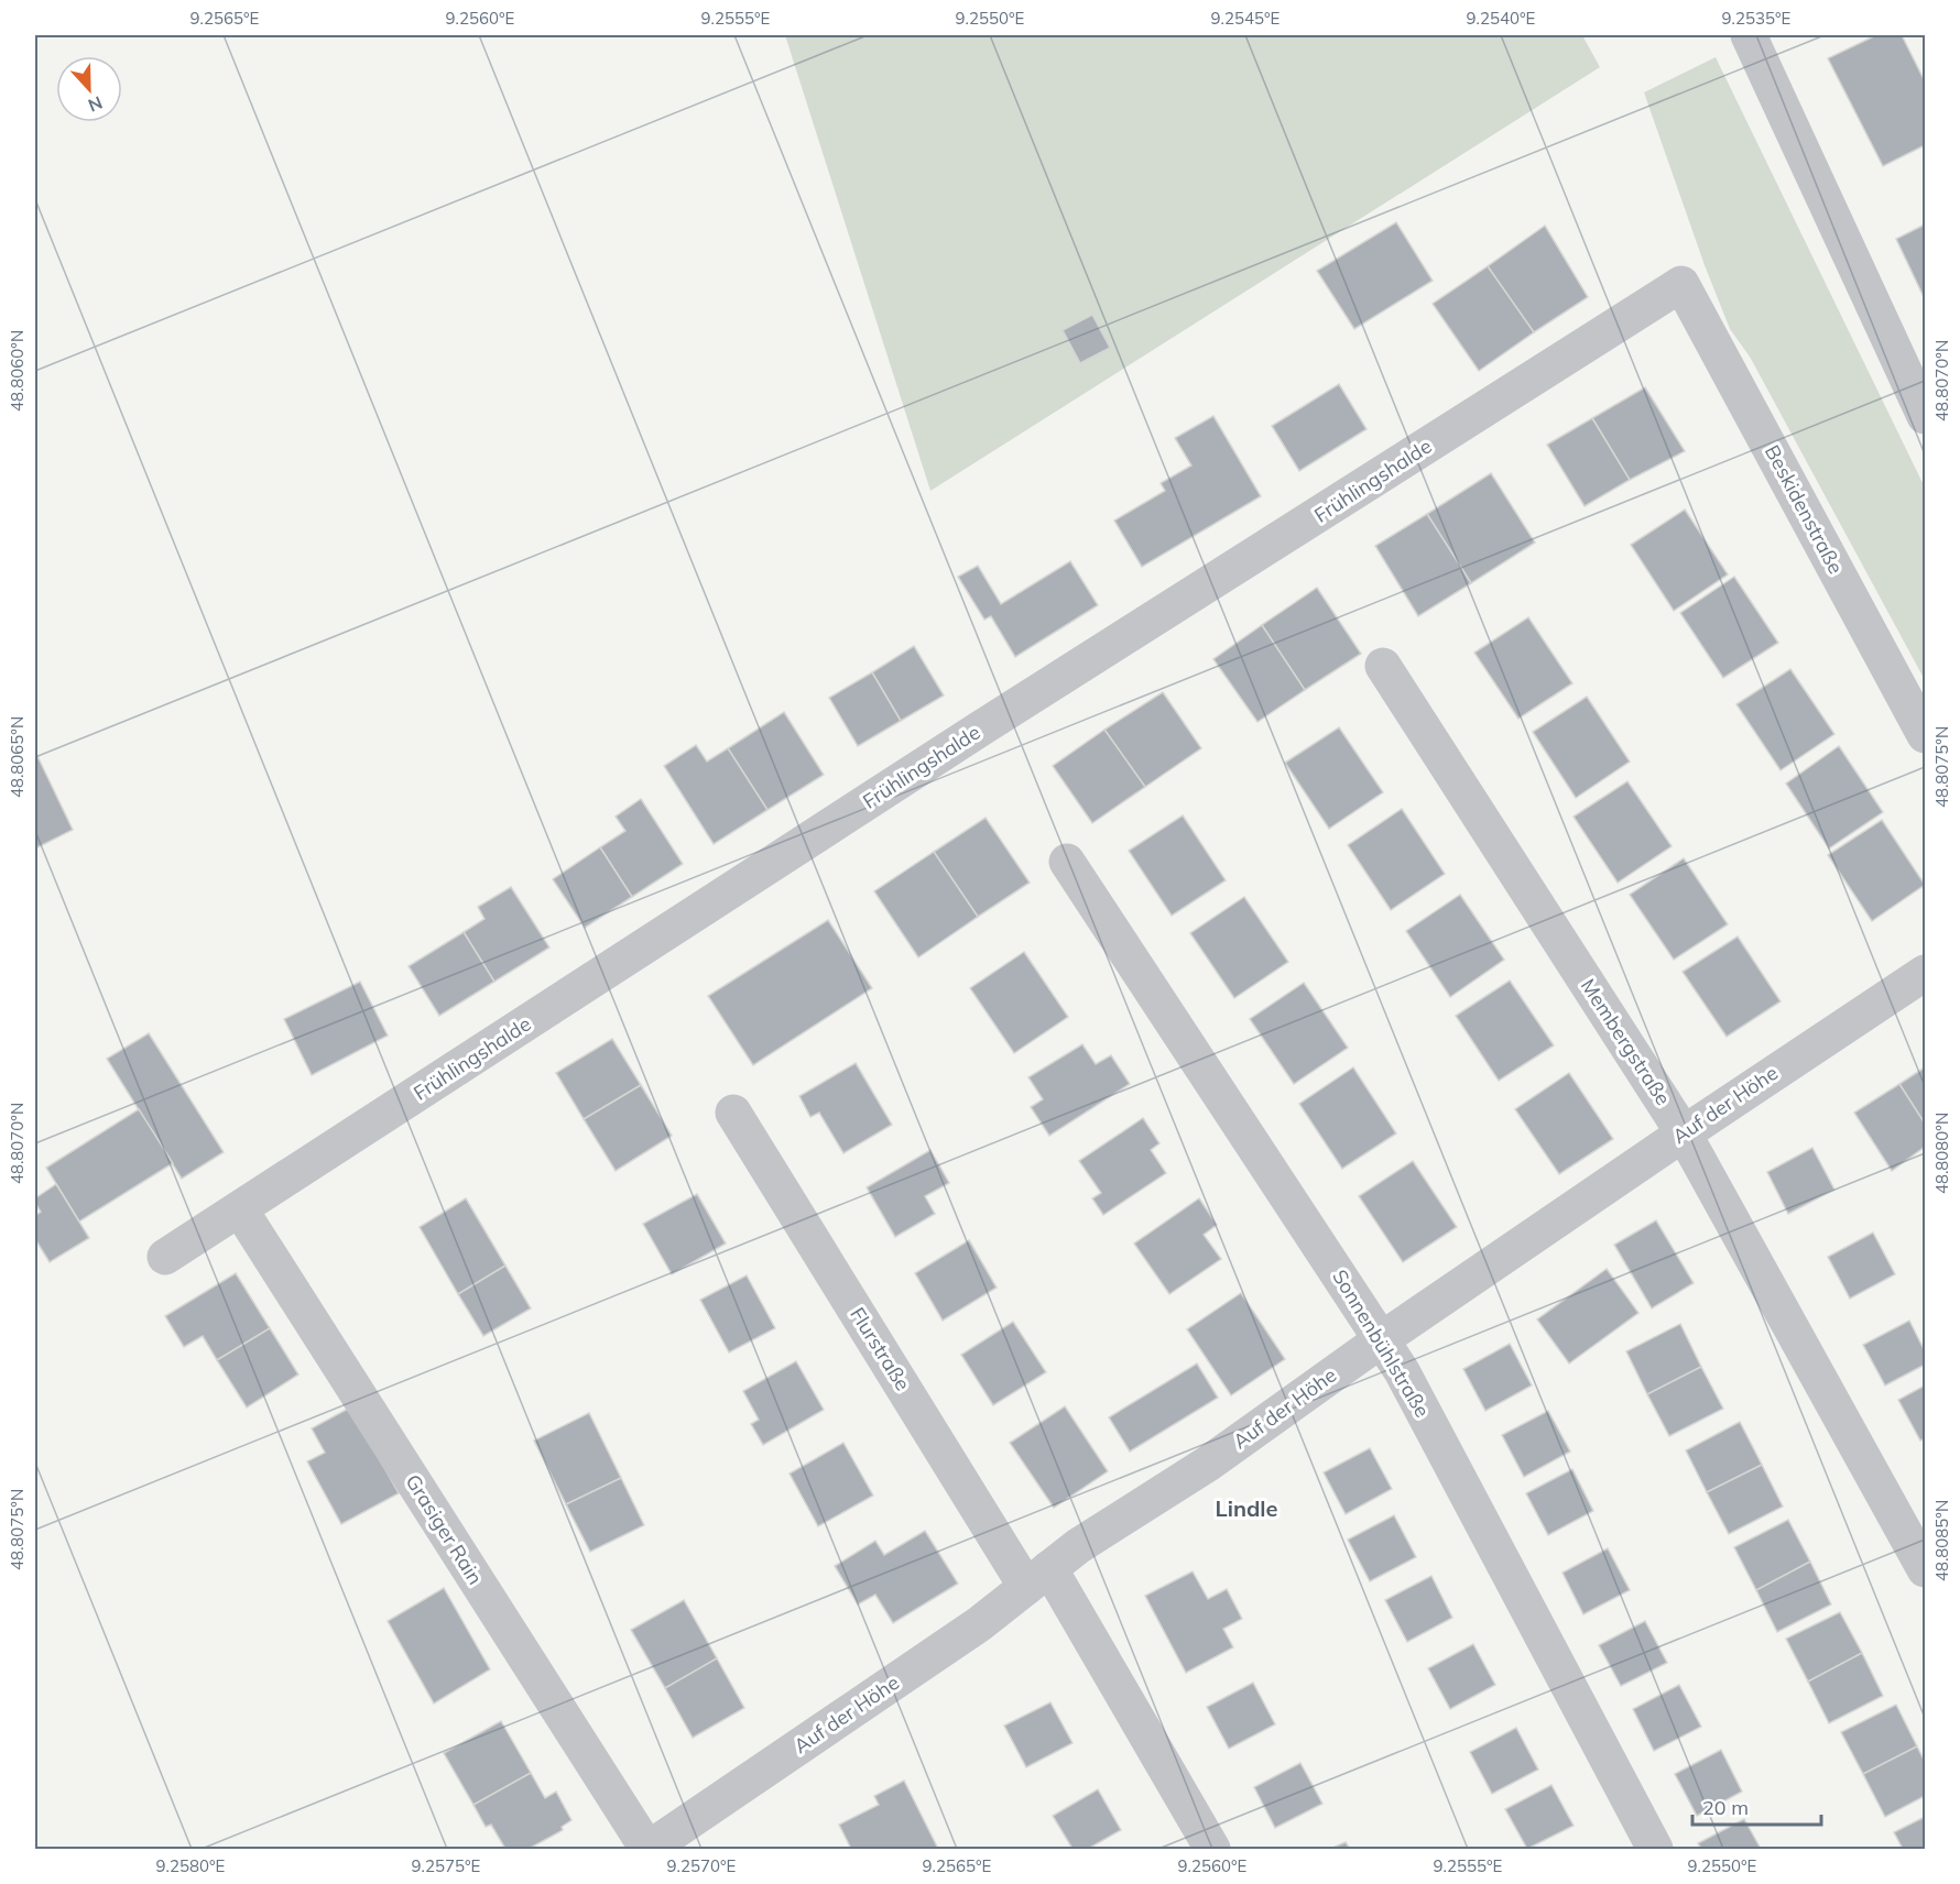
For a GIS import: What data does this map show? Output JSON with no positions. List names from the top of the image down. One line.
{"streets":{"street":["Frühlingshalde","Beskidenstraße","Membergstraße","Auf der Höhe","Sonnenbühlstraße","Flurstraße","Grasiger Rain"]},"crossings":[["Frühlingshalde","Beskidenstraße"],["Frühlingshalde","Grasiger Rain"],["Membergstraße","Auf der Höhe"],["Auf der Höhe","Sonnenbühlstraße"],["Auf der Höhe","Flurstraße"],["Auf der Höhe","Grasiger Rain"]],"districts":["Lindle"],"scale_bar":"20 m","north":"bottom","coordinates":["9.2565°E","9.2560°E","9.2555°E","9.2550°E","9.2545°E","9.2540°E","9.2535°E","48.8060°N","48.8070°N","48.8065°N","48.8075°N","48.8080°N","48.8085°N","9.2580°E","9.2575°E","9.2570°E"]}
